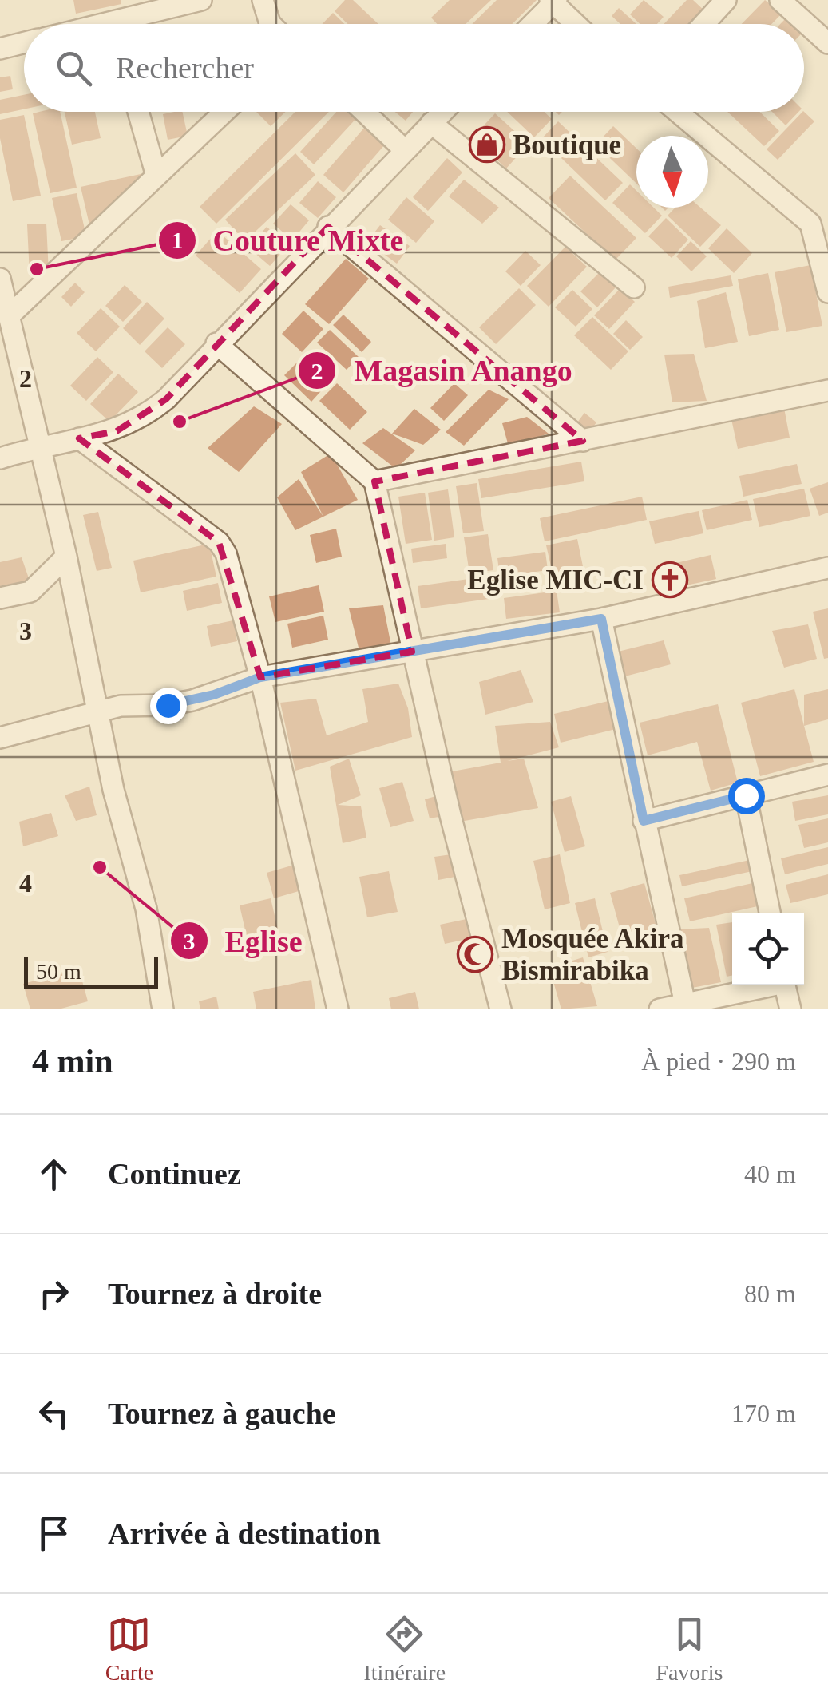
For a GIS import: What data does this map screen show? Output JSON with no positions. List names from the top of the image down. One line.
{"places":{"shop":["Boutique"],"other":["Couture Mixte","Magasin Anango","Eglise"],"church":["Eglise MIC-CI"],"mosque":["Mosquée Akira Bismirabika"]},"scale_bar":"50 m","north":"bottom","page":{"search":"Rechercher","scale":"50 m","heading":["4 min","À pied · 290 m"],"list":[["Continuez","40 m"],["Tournez à droite","80 m"],["Tournez à gauche","170 m"],"Arrivée à destination"],"nav":["Carte","Itinéraire","Favoris"]},"grid":{"rows":["2","3","4"]}}
